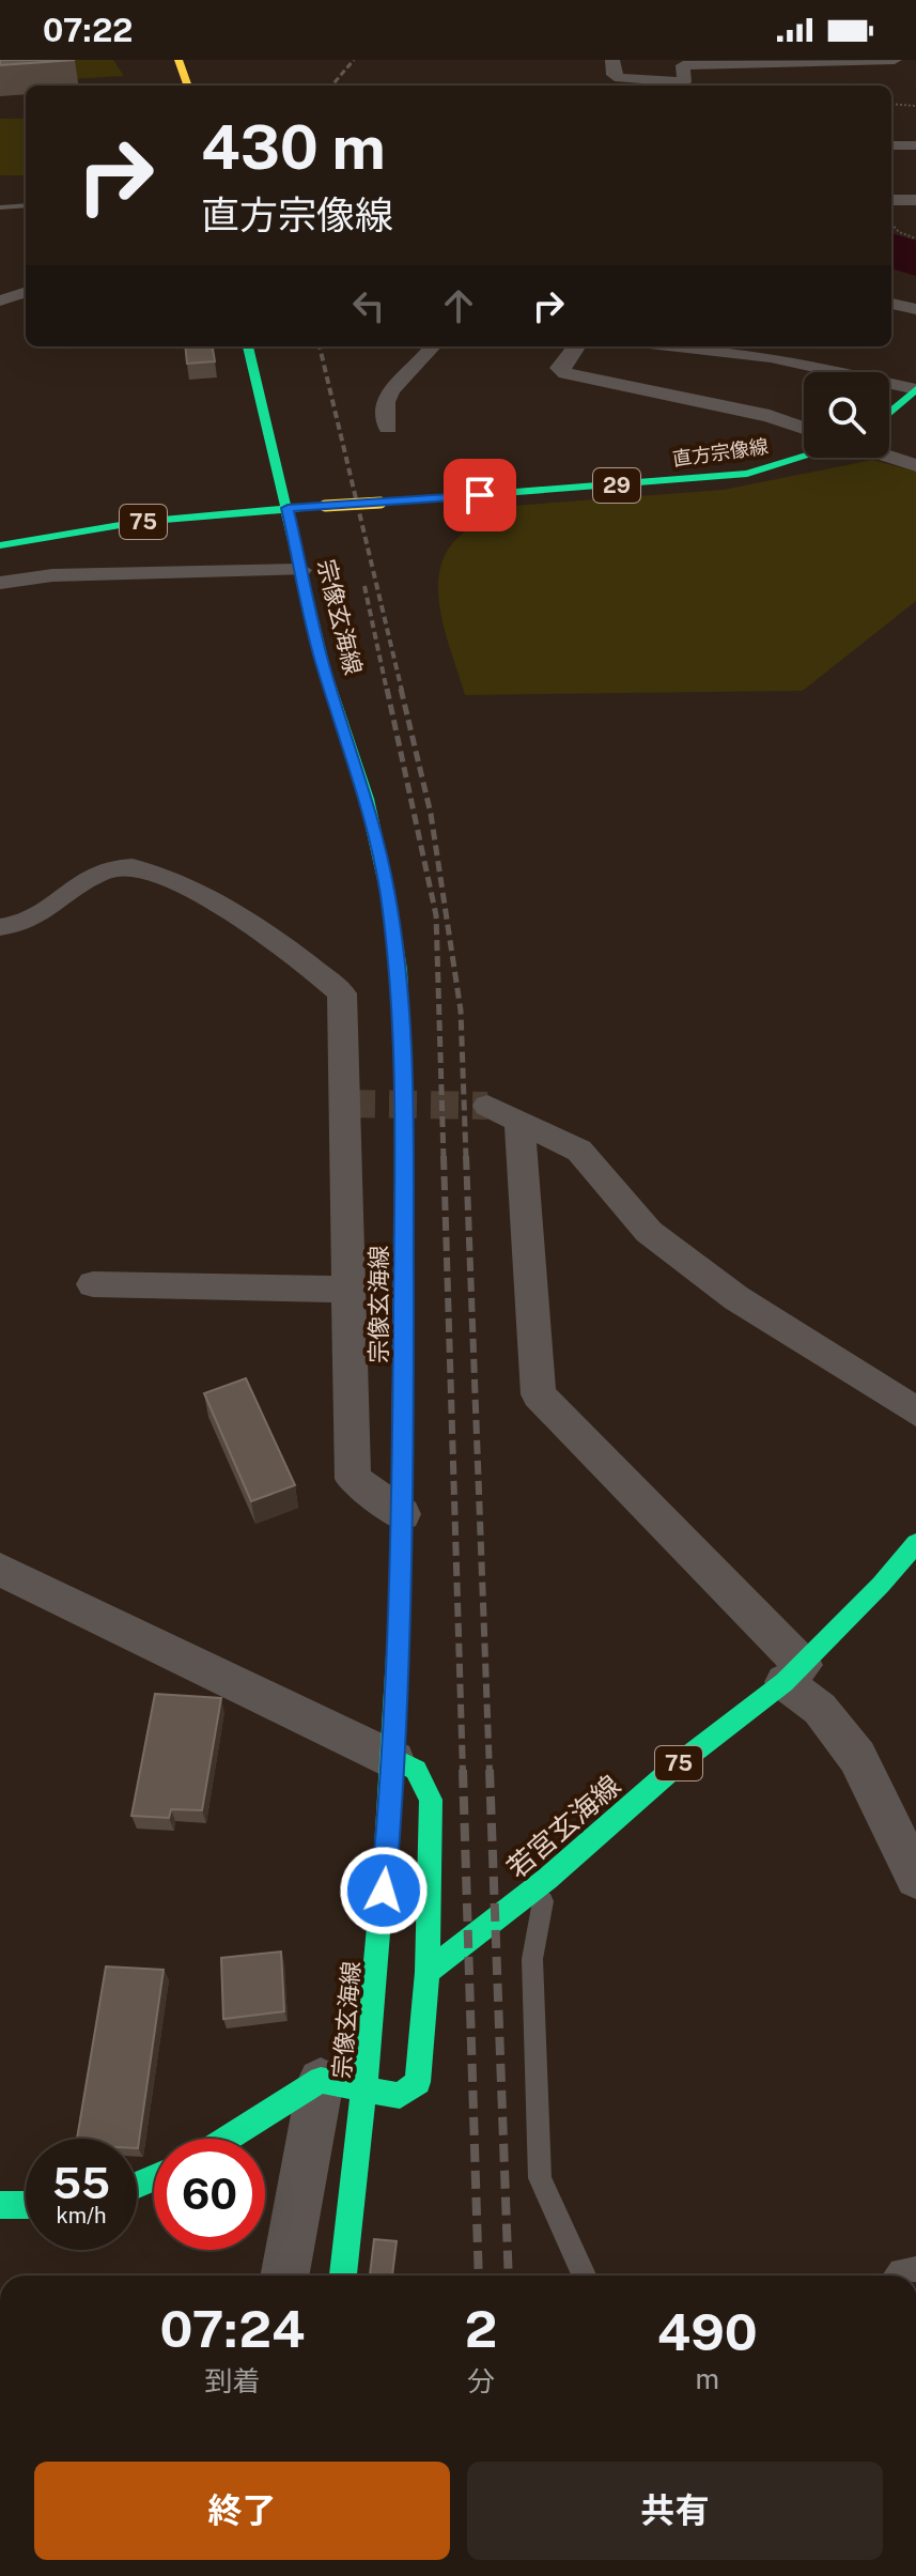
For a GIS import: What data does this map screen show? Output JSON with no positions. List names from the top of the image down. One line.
{"streets":{"main road":["直方宗像線","29","75","宗像玄海線","若宮玄海線"]},"crossings":[["直方宗像線","75"],["直方宗像線","宗像玄海線"],["75","宗像玄海線"]],"page":{"status":"07:22","turn":["430 m","直方宗像線"],"speed":"55 km/h","limit":"60","eta":["07:24","到着","2","分","490","m"],"buttons":["終了","共有"]}}
